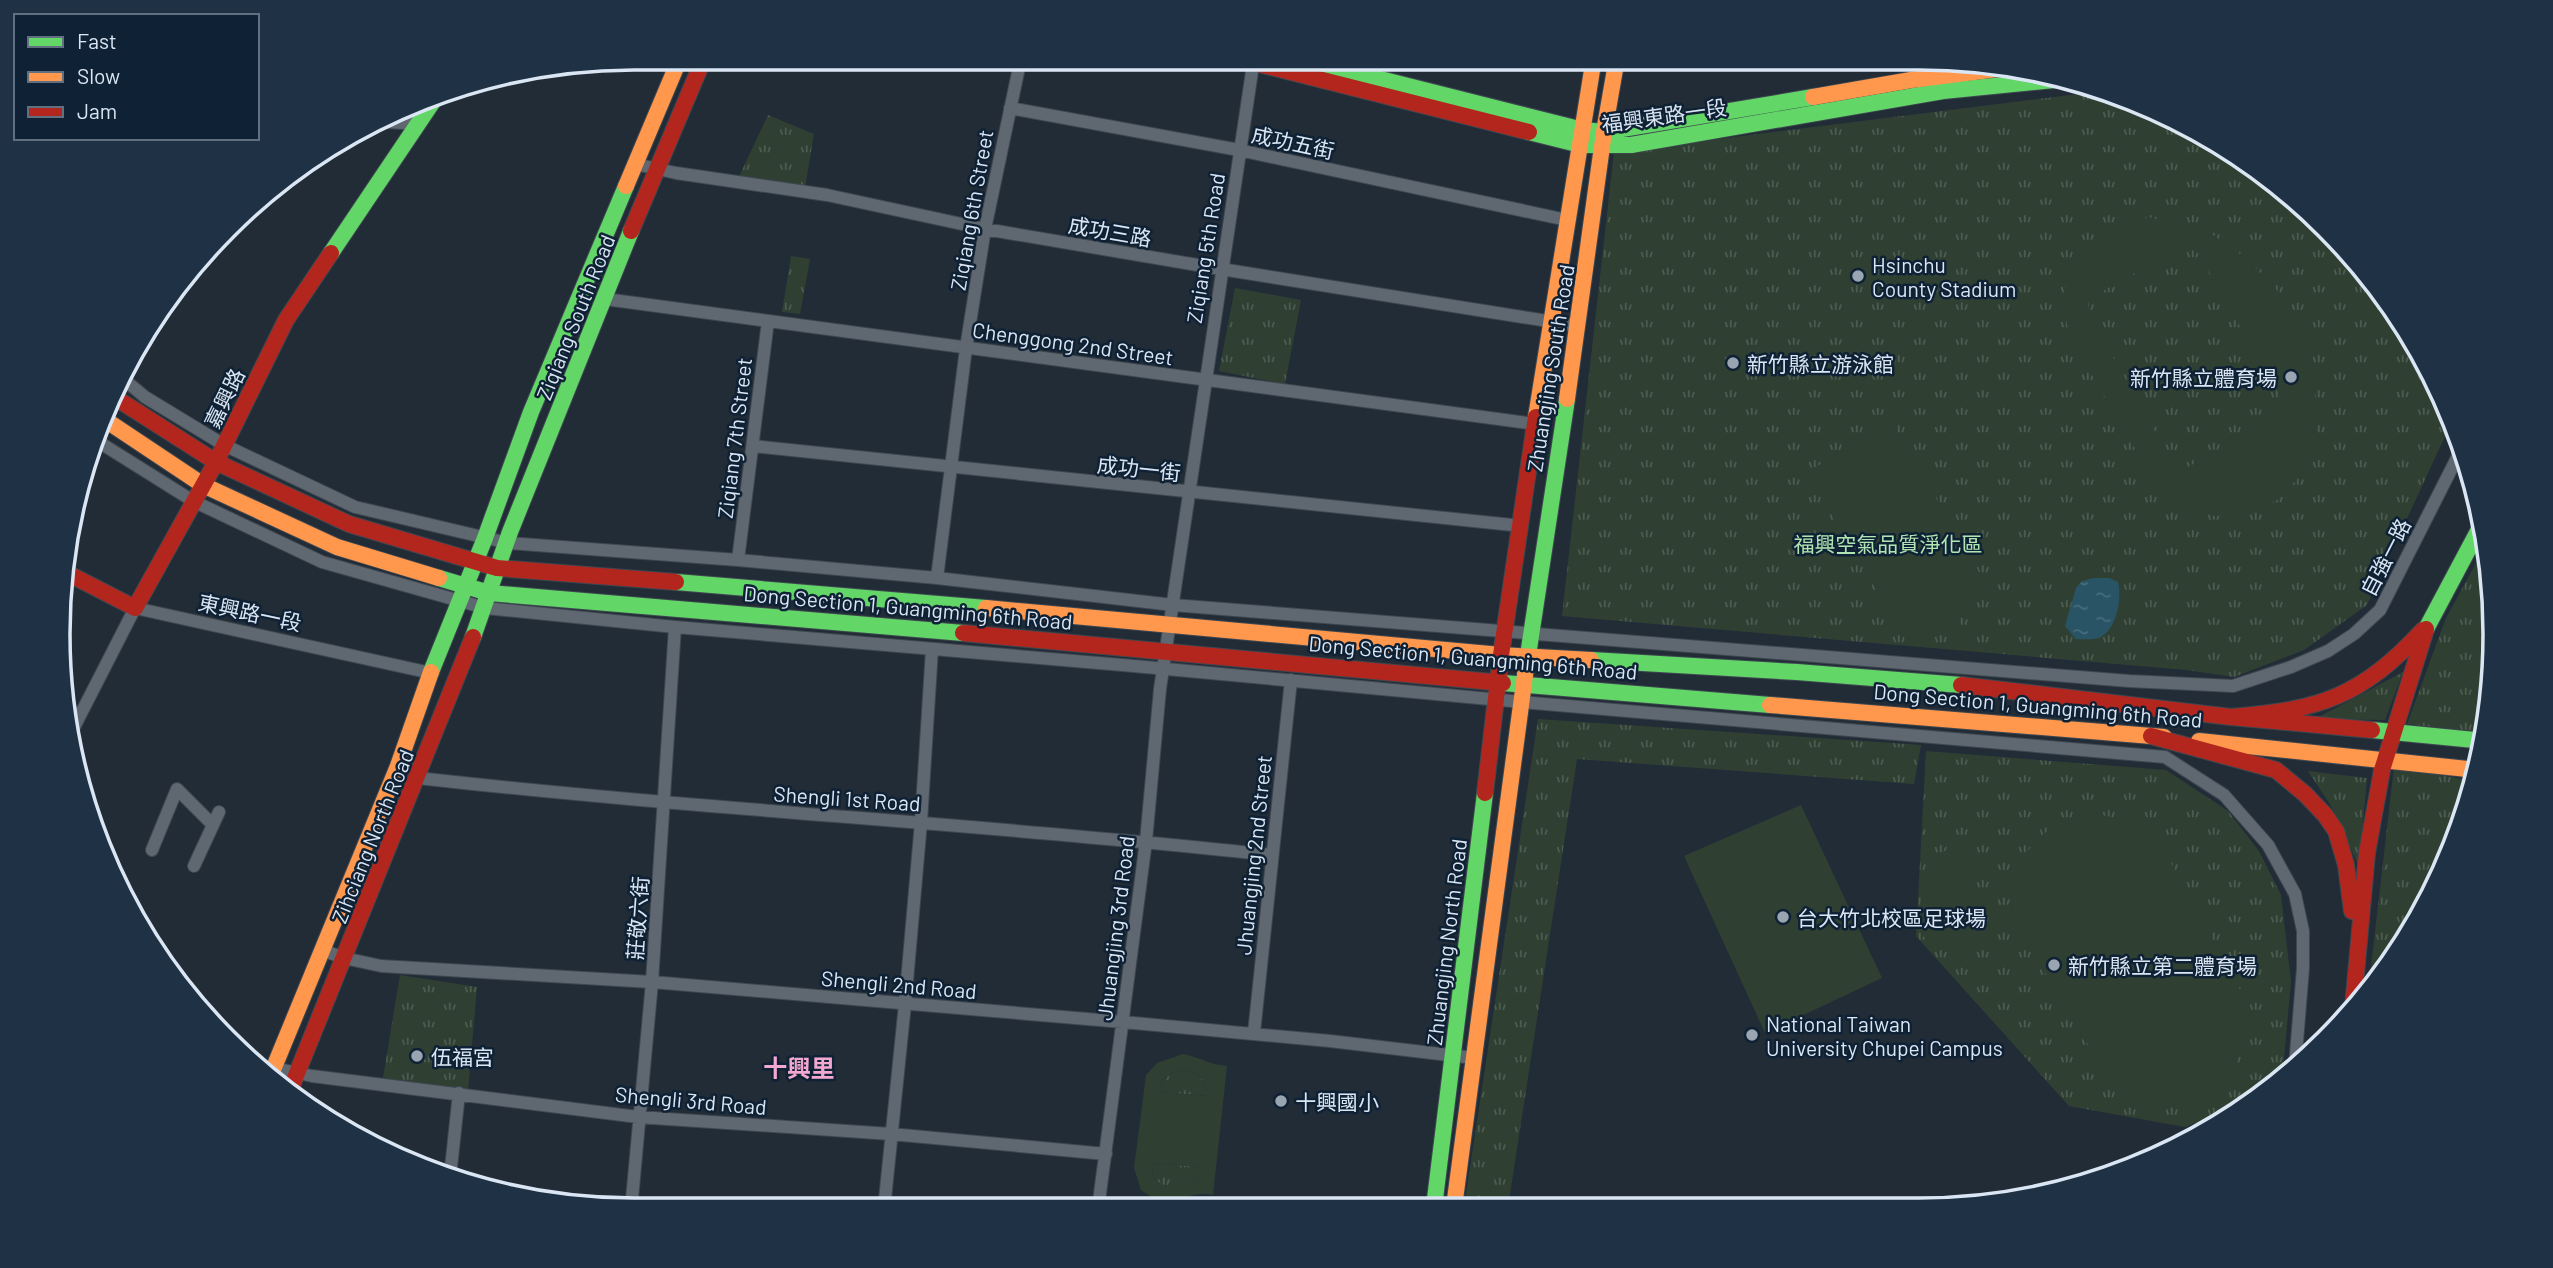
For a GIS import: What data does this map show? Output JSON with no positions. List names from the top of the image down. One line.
{"streets":{"main road":["福興東路一段","Ziqiang South Road","Zhuangjing South Road","嘉興路","Dong Section 1, Guangming 6th Road","東興路一段","Zihciang North Road","Zhuangjing North Road"],"street":["成功五街","Ziqiang 6th Street","成功三路","Ziqiang 5th Road","Chenggong 2nd Street","Ziqiang 7th Street","成功一街","自強一路","Shengli 1st Road","Jhuangjing 2nd Street","莊敬六街","Jhuangjing 3rd Road","Shengli 2nd Road","Shengli 3rd Road"]},"crossings":[["福興東路一段","Zhuangjing South Road"],["成功五街","Ziqiang 6th Street"],["成功五街","Ziqiang 5th Road"],["成功五街","Zhuangjing South Road"],["Ziqiang 6th Street","成功三路"],["Ziqiang 6th Street","Chenggong 2nd Street"],["Ziqiang 6th Street","成功一街"],["Ziqiang 6th Street","Dong Section 1, Guangming 6th Road"],["成功三路","Ziqiang 5th Road"],["成功三路","Ziqiang South Road"],["成功三路","Zhuangjing South Road"],["Ziqiang 5th Road","Chenggong 2nd Street"],["Ziqiang 5th Road","成功一街"],["Ziqiang 5th Road","Dong Section 1, Guangming 6th Road"],["Ziqiang 5th Road","Jhuangjing 3rd Road"],["Ziqiang South Road","Chenggong 2nd Street"],["Ziqiang South Road","Dong Section 1, Guangming 6th Road"],["Ziqiang South Road","Zihciang North Road"],["Chenggong 2nd Street","Zhuangjing South Road"],["Chenggong 2nd Street","Ziqiang 7th Street"],["Zhuangjing South Road","成功一街"],["Zhuangjing South Road","Dong Section 1, Guangming 6th Road"],["Zhuangjing South Road","Zhuangjing North Road"],["嘉興路","Dong Section 1, Guangming 6th Road"],["嘉興路","東興路一段"],["Ziqiang 7th Street","成功一街"],["Ziqiang 7th Street","Dong Section 1, Guangming 6th Road"],["自強一路","Dong Section 1, Guangming 6th Road"],["Dong Section 1, Guangming 6th Road","Zihciang North Road"],["Dong Section 1, Guangming 6th Road","Jhuangjing 2nd Street"],["Dong Section 1, Guangming 6th Road","莊敬六街"],["Dong Section 1, Guangming 6th Road","Jhuangjing 3rd Road"],["Dong Section 1, Guangming 6th Road","Zhuangjing North Road"],["東興路一段","Zihciang North Road"],["Shengli 1st Road","Zihciang North Road"],["Shengli 1st Road","Jhuangjing 2nd Street"],["Shengli 1st Road","莊敬六街"],["Shengli 1st Road","Jhuangjing 3rd Road"],["Zihciang North Road","Shengli 2nd Road"],["Zihciang North Road","Shengli 3rd Road"],["Jhuangjing 2nd Street","Shengli 2nd Road"],["莊敬六街","Shengli 2nd Road"],["莊敬六街","Shengli 3rd Road"],["Jhuangjing 3rd Road","Shengli 2nd Road"],["Jhuangjing 3rd Road","Shengli 3rd Road"],["Zhuangjing North Road","Shengli 2nd Road"]],"districts":["十興里"],"parks":["福興空氣品質淨化區"],"places":["Hsinchu County Stadium","新竹縣立游泳館","新竹縣立體育場","台大竹北校區足球場","新竹縣立第二體育場","National Taiwan University Chupei Campus","伍福宮","十興國小"],"legend":["Fast","Slow","Jam"]}
